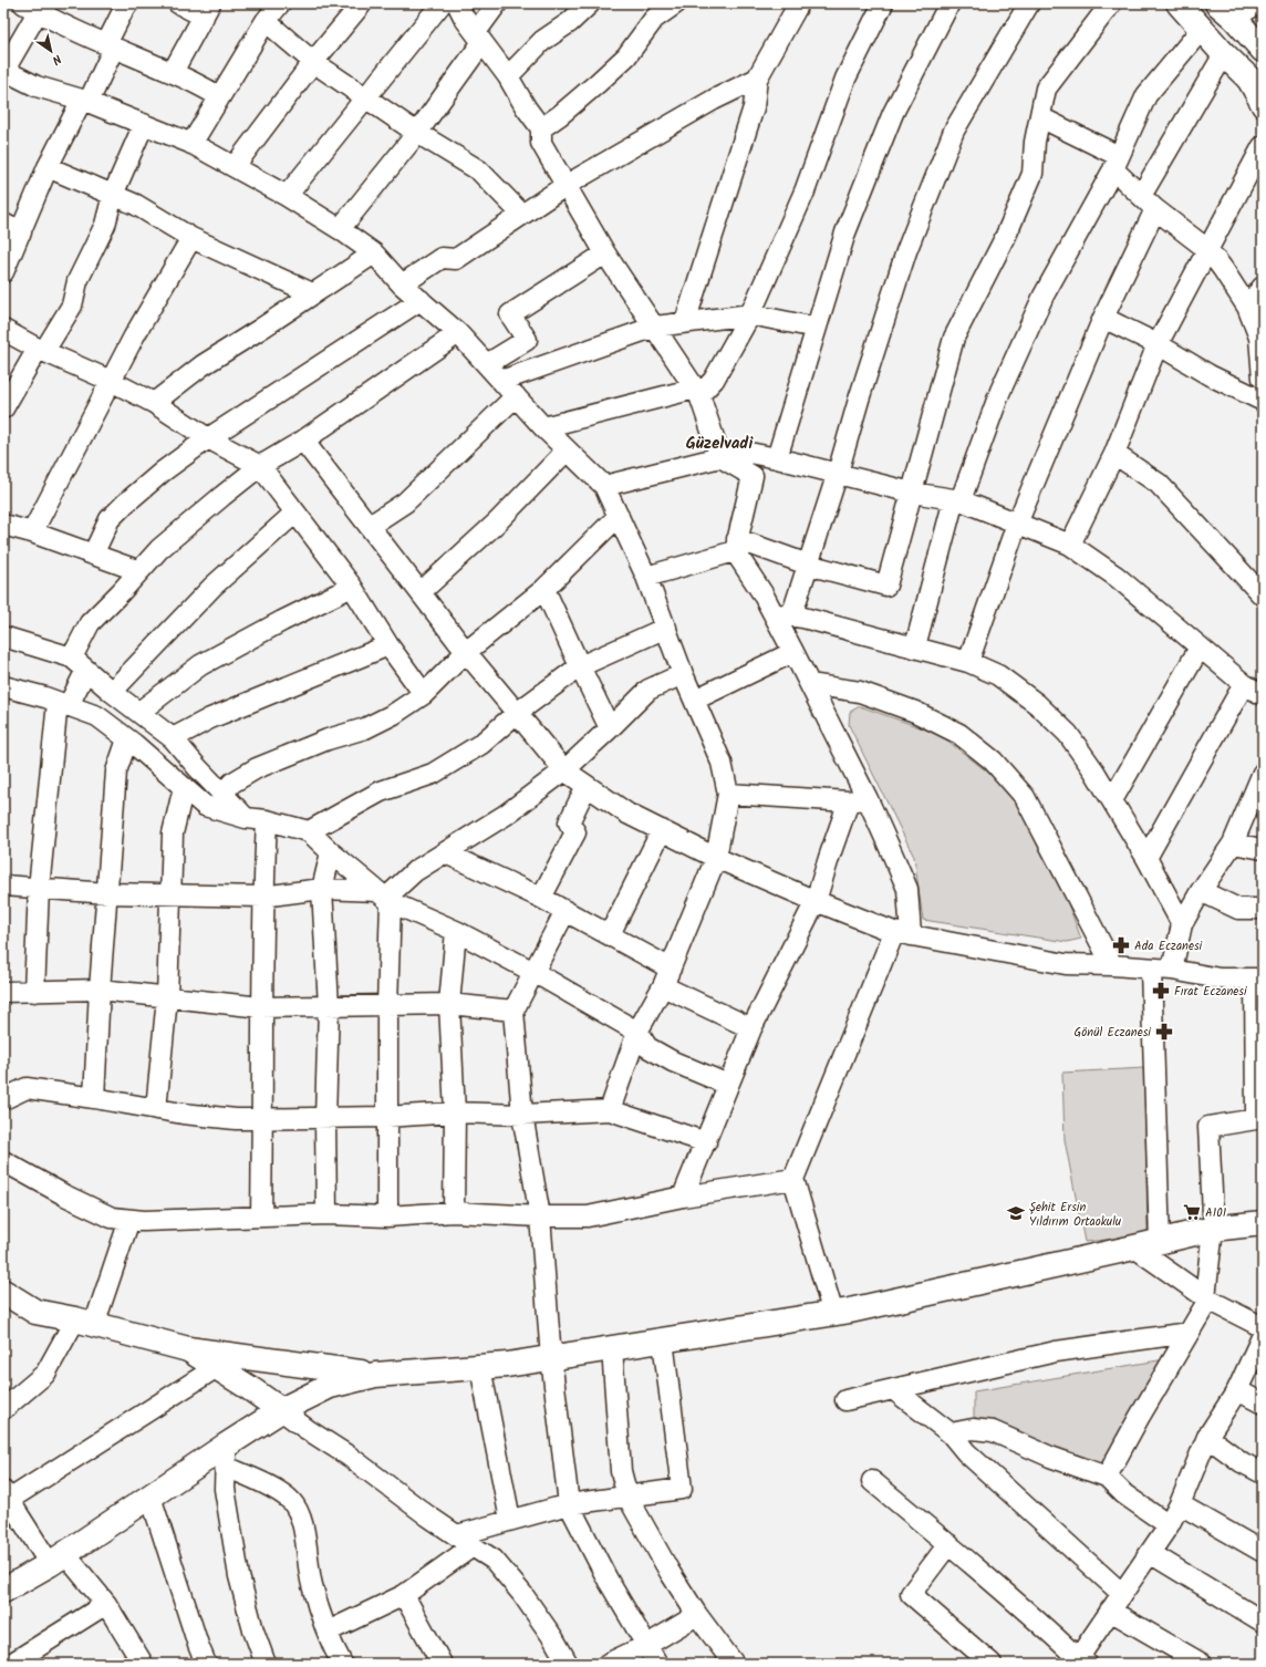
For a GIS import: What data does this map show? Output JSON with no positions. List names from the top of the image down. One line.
{"districts":["Güzelvadi"],"places":{"pharmacy":["Ada Eczanesi","Fırat Eczanesi","Gönül Eczanesi"],"supermarket":["A101"],"school or university":["Şehit Ersin Yıldırım Ortaokulu"]},"north":"bottom right"}
